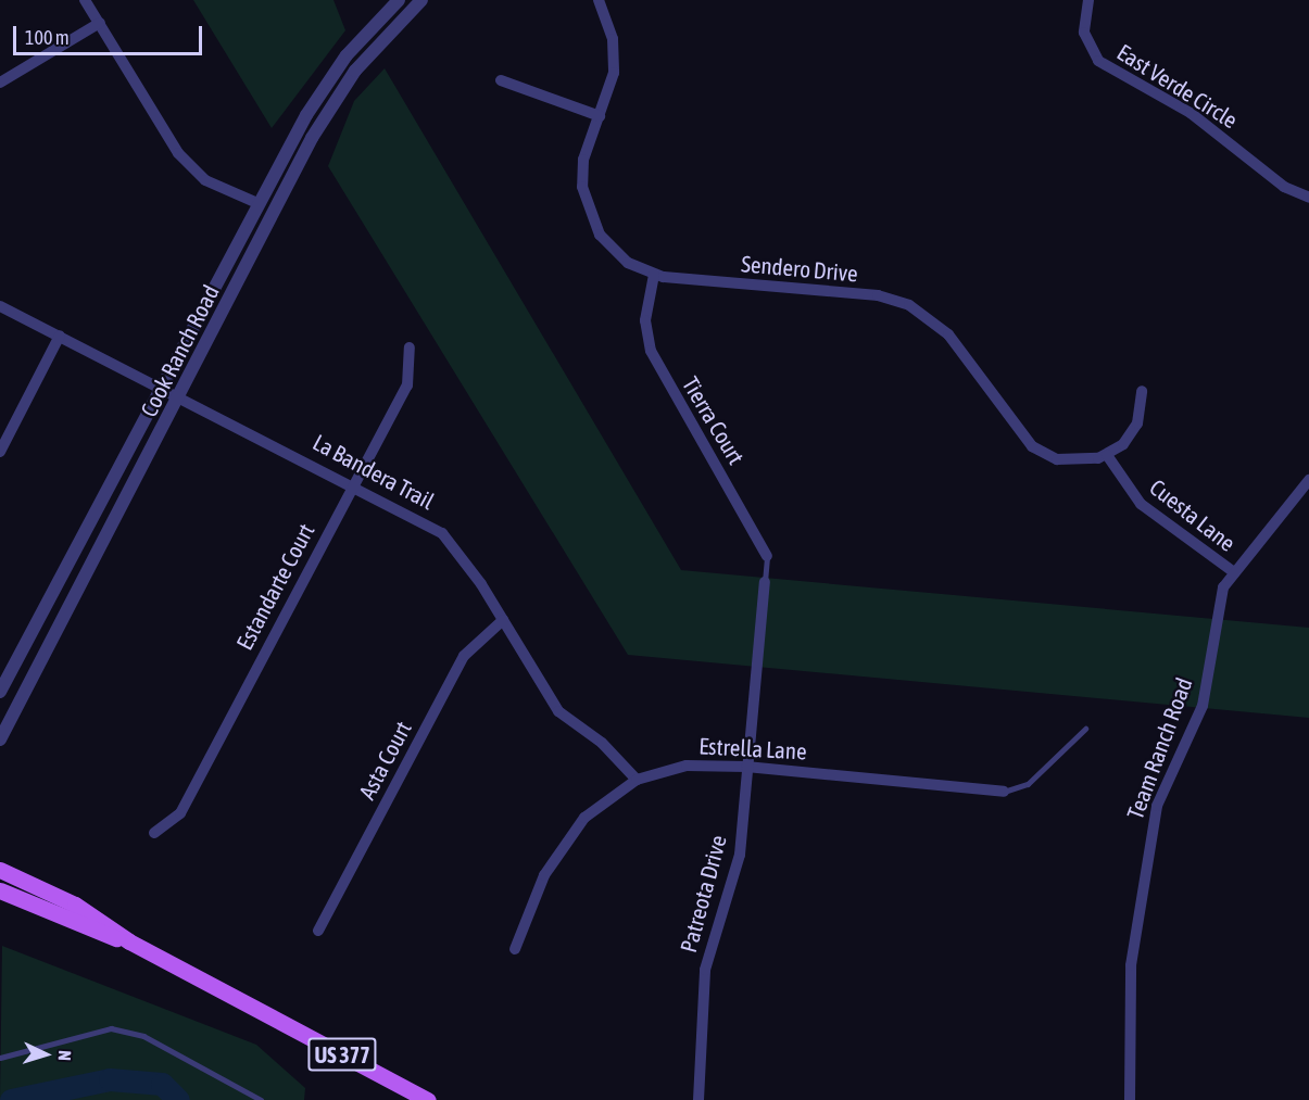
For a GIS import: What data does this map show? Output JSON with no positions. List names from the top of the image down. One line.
{"streets":{"main road":["US 377"],"street":["East Verde Circle","Sendero Drive","Cook Ranch Road","Tierra Court","La Bandera Trail","Cuesta Lane","Estandarte Court","Estrella Lane","Team Ranch Road","Asta Court","Patreota Drive"]},"crossings":[["Sendero Drive","Tierra Court"],["Sendero Drive","Cuesta Lane"],["Cook Ranch Road","La Bandera Trail"],["Tierra Court","Patreota Drive"],["La Bandera Trail","Estandarte Court"],["La Bandera Trail","Estrella Lane"],["La Bandera Trail","Asta Court"],["Cuesta Lane","Team Ranch Road"],["Estrella Lane","Patreota Drive"]],"scale_bar":"100 m","north":"right"}
